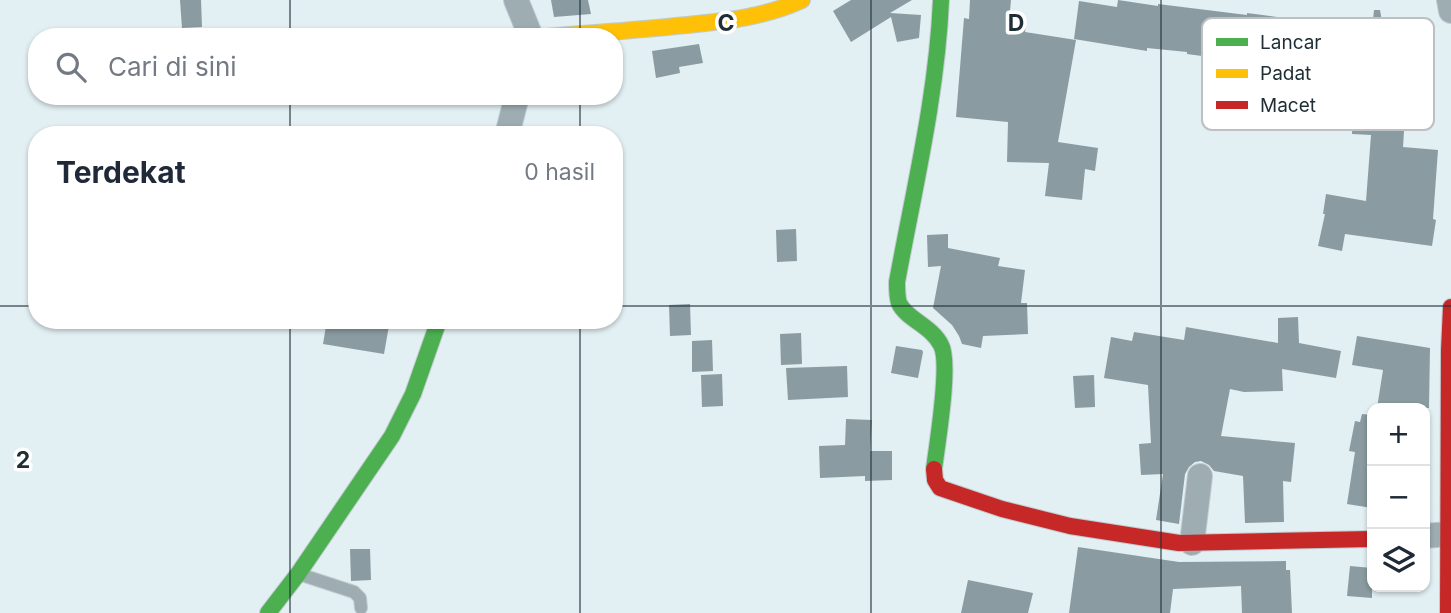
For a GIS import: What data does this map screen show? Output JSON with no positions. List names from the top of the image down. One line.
{"legend":["Lancar","Padat","Macet"],"page":{"search":"Cari di sini","heading":["Terdekat","0 hasil"],"map_buttons":["+","−"]},"grid":{"columns":["C","D"],"rows":["2"]}}
